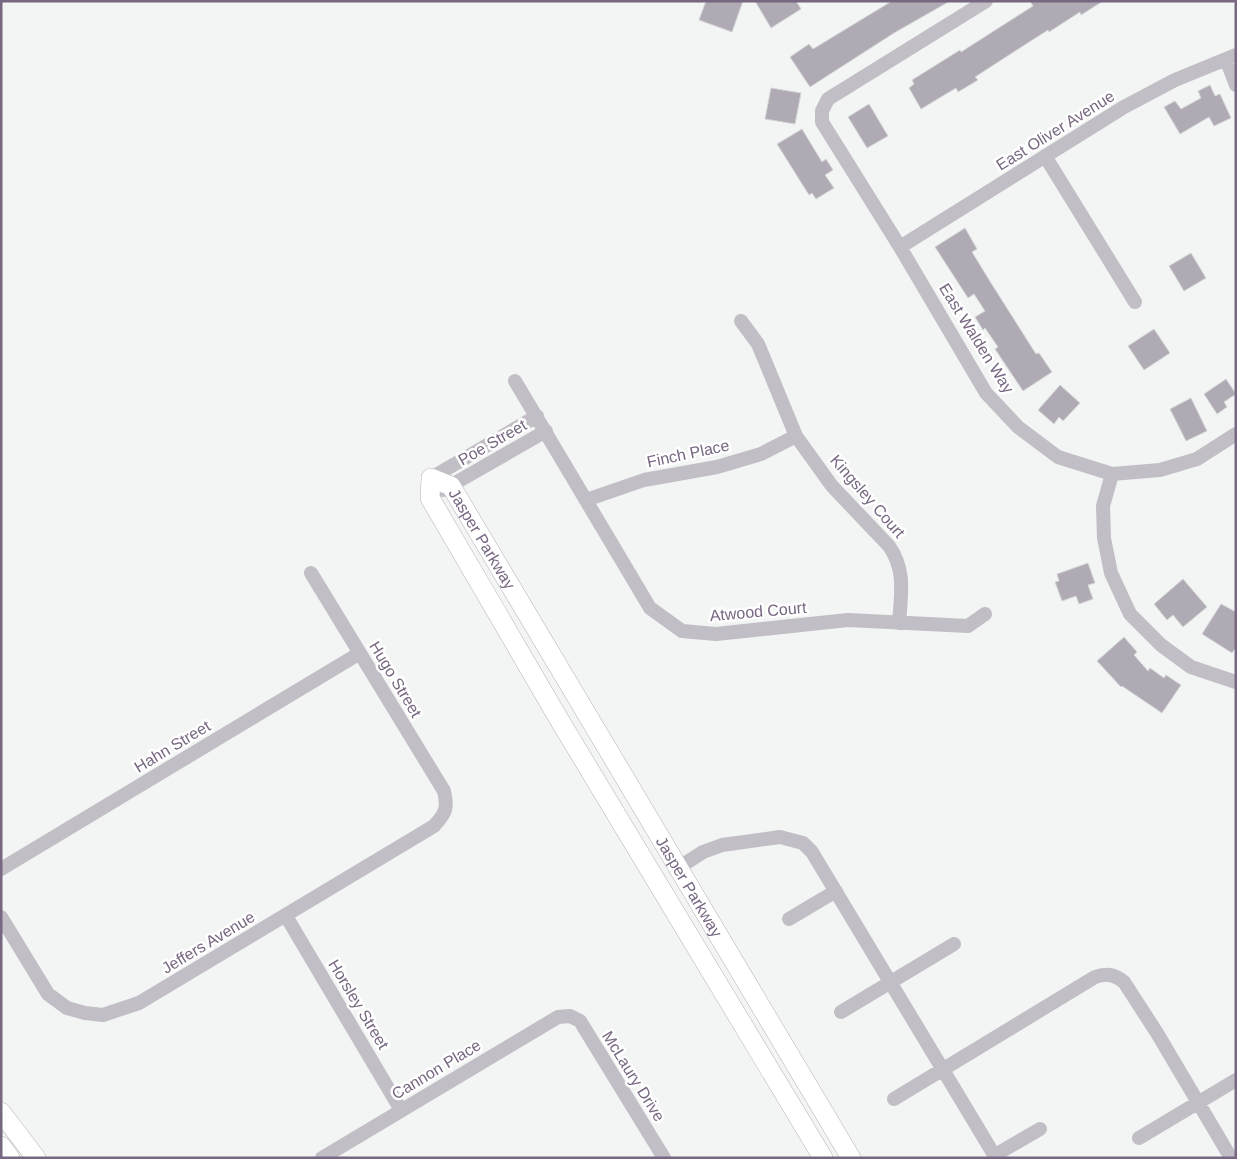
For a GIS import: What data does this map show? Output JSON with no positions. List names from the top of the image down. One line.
{"streets":{"street":["East Oliver Avenue","East Walden Way","Poe Street","Finch Place","Kingsley Court","Jasper Parkway","Atwood Court","Hugo Street","Hahn Street","Jeffers Avenue","Horsley Street","Cannon Place","McLaury Drive"]},"crossings":[["East Oliver Avenue","East Walden Way"],["Poe Street","Jasper Parkway"],["Poe Street","Atwood Court"],["Finch Place","Kingsley Court"],["Finch Place","Atwood Court"],["Kingsley Court","Atwood Court"],["Hugo Street","Hahn Street"],["Hugo Street","Jeffers Avenue"],["Jeffers Avenue","Horsley Street"],["Horsley Street","Cannon Place"],["Cannon Place","McLaury Drive"]]}
